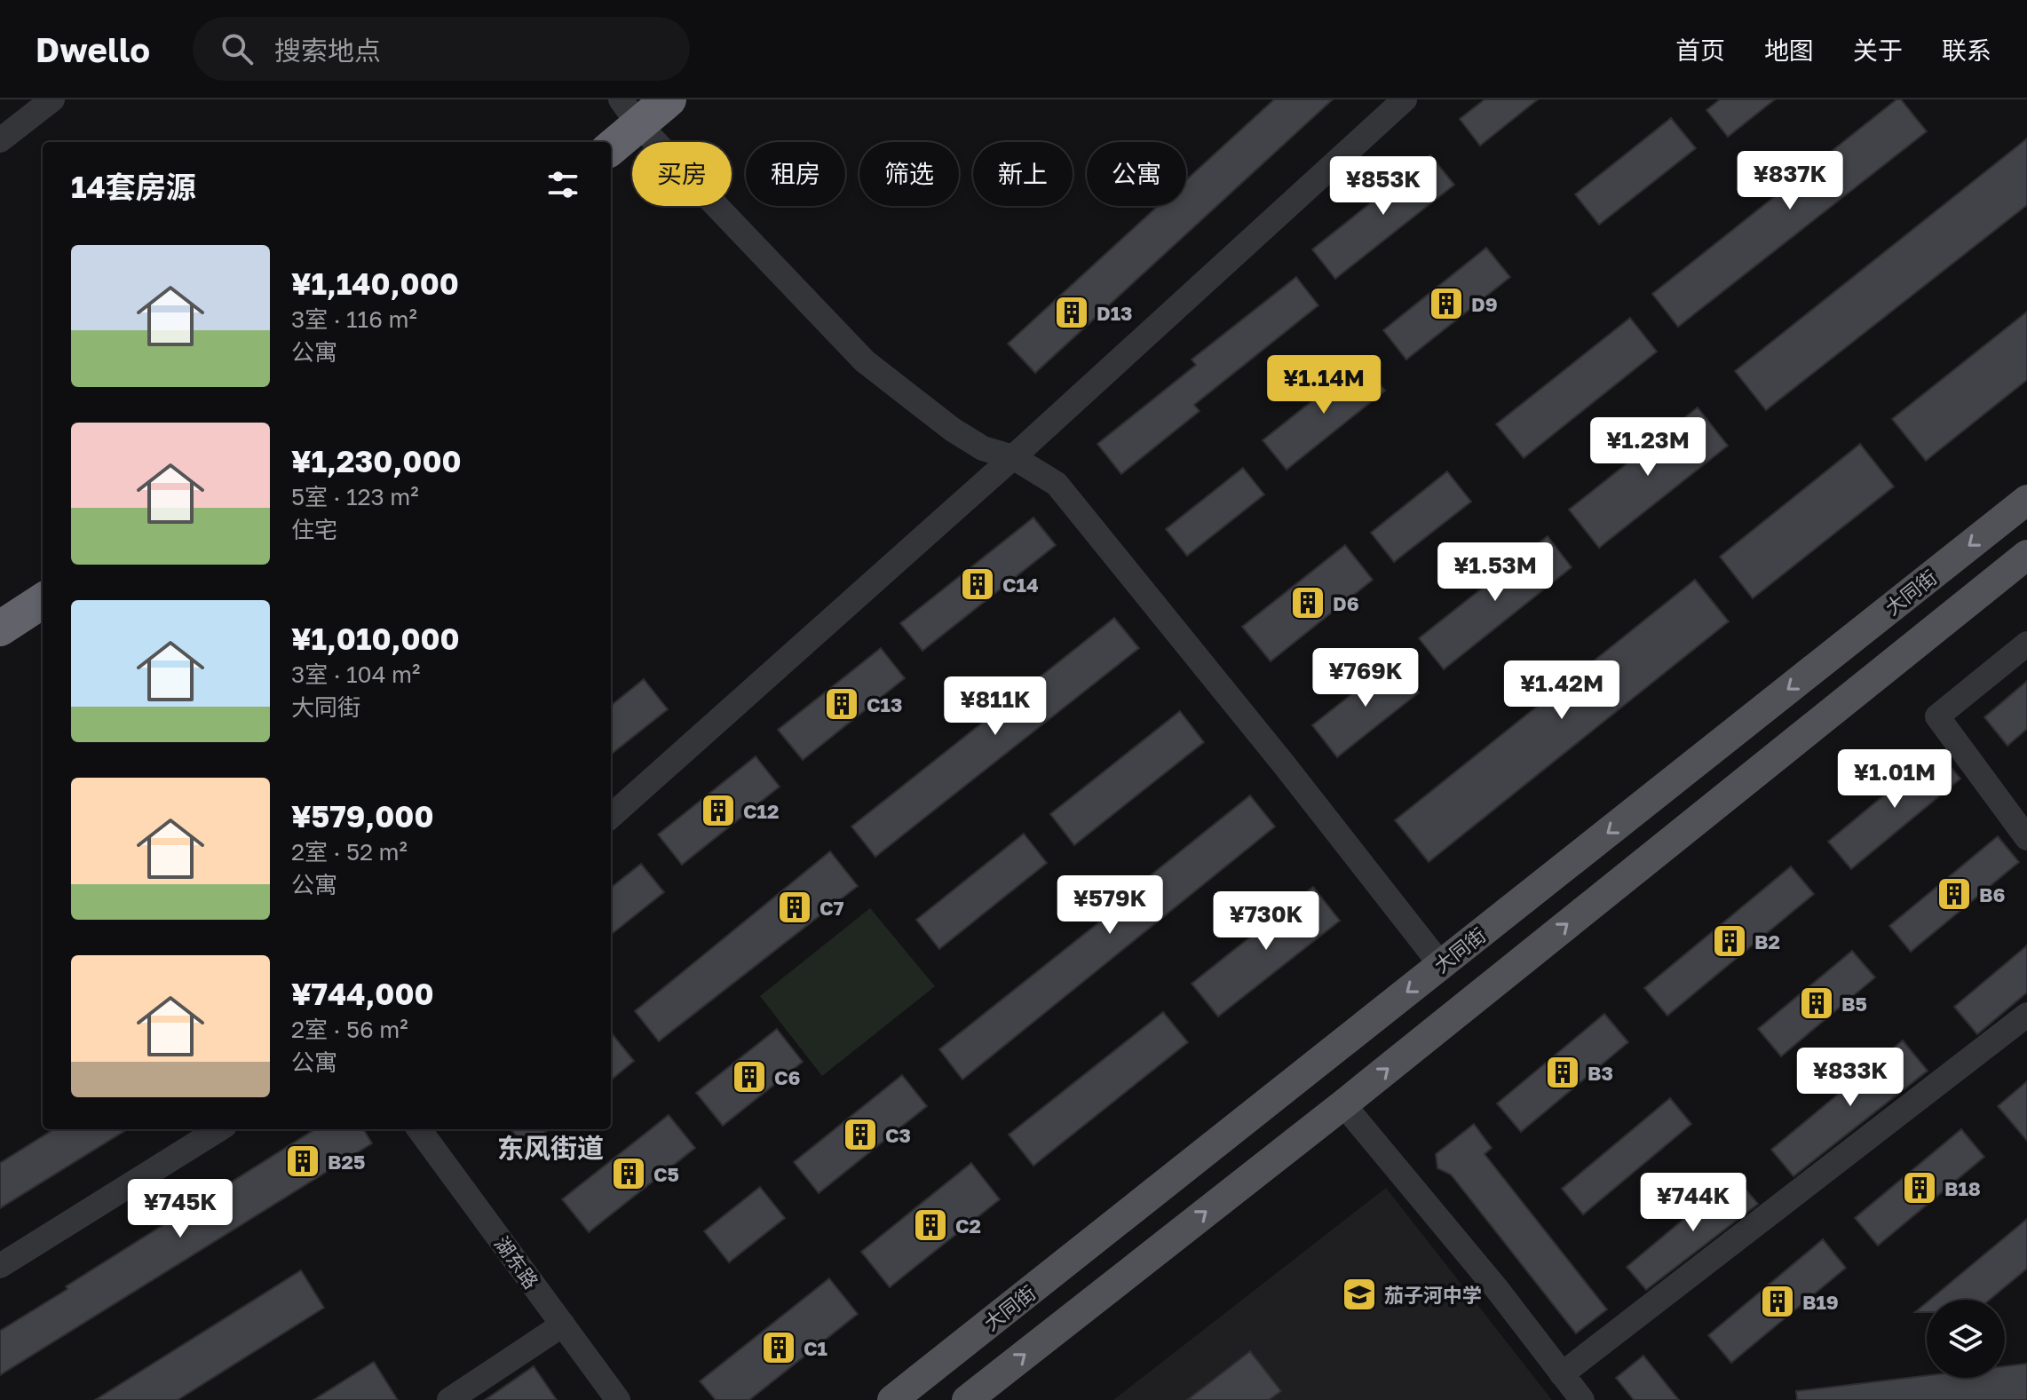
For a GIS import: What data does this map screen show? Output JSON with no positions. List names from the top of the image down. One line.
{"streets":{"main road":["大同街"],"street":["湖东路"]},"districts":["东风街道"],"places":{"building":["D9","D13","C14","D6","C13","C12","B6","C7","B2","B5","B3","C6","C3","B25","C5","B18","C2","B19","C1"],"school or university":["茄子河中学"]},"page":{"header":"Dwello","search":"搜索地点","nav":["首页","地图","关于","联系"],"chip":["买房","租房","筛选","新上","公寓"],"heading":"14套房源","price":["¥837K","¥853K","¥1.14M","¥1.23M","¥1.53M","¥769K","¥1.42M","¥811K","¥1.01M","¥579K","¥730K","¥833K","¥744K","¥745K"],"list":[{"name":"¥1,140,000","note":"3室 · 116 m² · 公寓"},{"name":"¥1,230,000","note":"5室 · 123 m² · 住宅"},{"name":"¥1,010,000","note":"3室 · 104 m² · 大同街"},{"name":"¥579,000","note":"2室 · 52 m² · 公寓"},{"name":"¥744,000","note":"2室 · 56 m² · 公寓"}]}}
